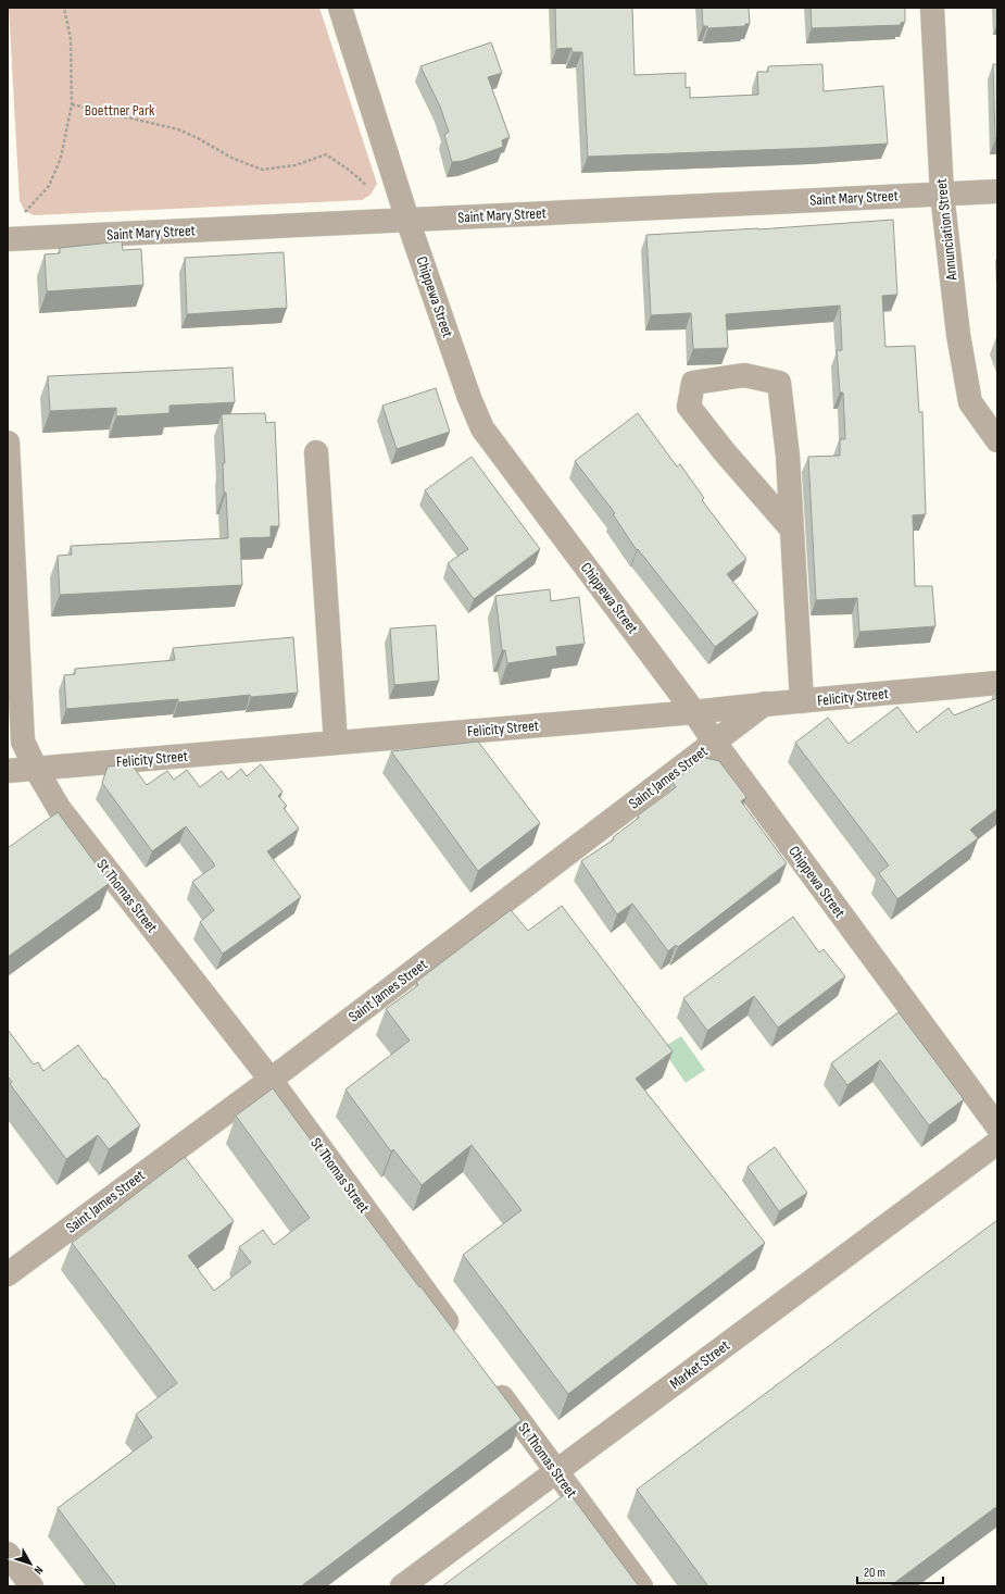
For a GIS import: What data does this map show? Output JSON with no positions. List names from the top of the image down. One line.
{"streets":{"street":["Saint Mary Street","Annunciation Street","Chippewa Street","Felicity Street","Saint James Street","St Thomas Street","Market Street"]},"crossings":[["Saint Mary Street","Annunciation Street"],["Saint Mary Street","Chippewa Street"],["Chippewa Street","Felicity Street"],["Chippewa Street","Saint James Street"],["Felicity Street","Saint James Street"],["Felicity Street","St Thomas Street"],["Saint James Street","St Thomas Street"],["St Thomas Street","Market Street"]],"parks":["Boettner Park"],"scale_bar":"20 m","north":"bottom right"}
